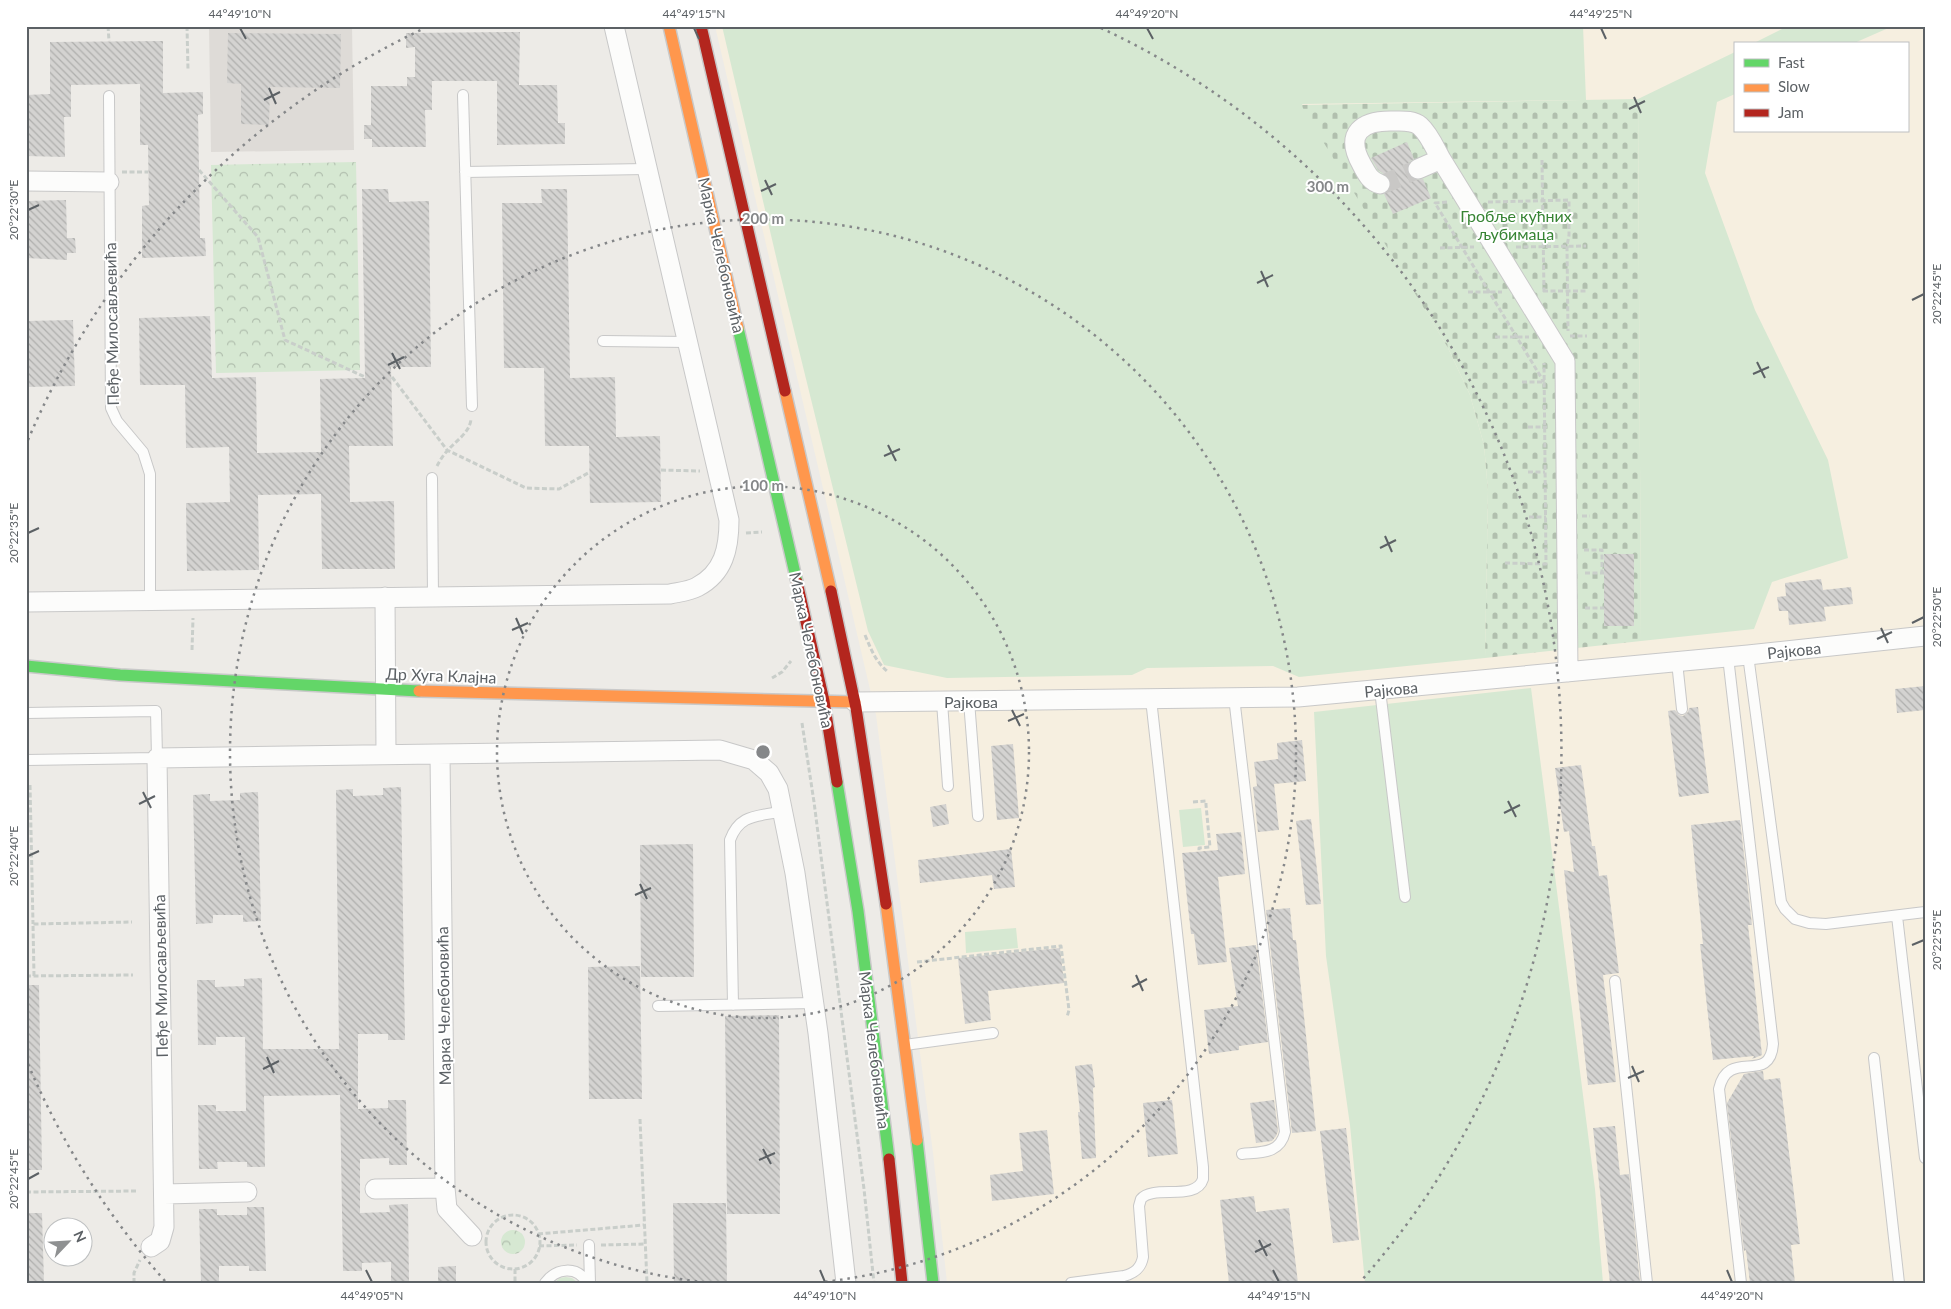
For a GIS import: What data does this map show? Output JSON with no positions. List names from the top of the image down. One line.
{"streets":{"main road":["Марка Челебоновића","Др Хуга Клајна"],"street":["Пеђе Милосављевића","Рајкова"]},"crossings":[["Марка Челебоновића","Рајкова"],["Марка Челебоновића","Др Хуга Клајна"],["Рајкова","Др Хуга Клајна"]],"parks":["Гробље кућних љубимаца"],"legend":["Fast","Slow","Jam"],"north":"top right","coordinates":["44°49'10\"N","44°49'15\"N","44°49'20\"N","44°49'25\"N","20°22'30\"E","20°22'45\"E","20°22'35\"E","20°22'50\"E","20°22'40\"E","20°22'55\"E","44°49'05\"N"],"rings":["300 m","200 m","100 m"]}
